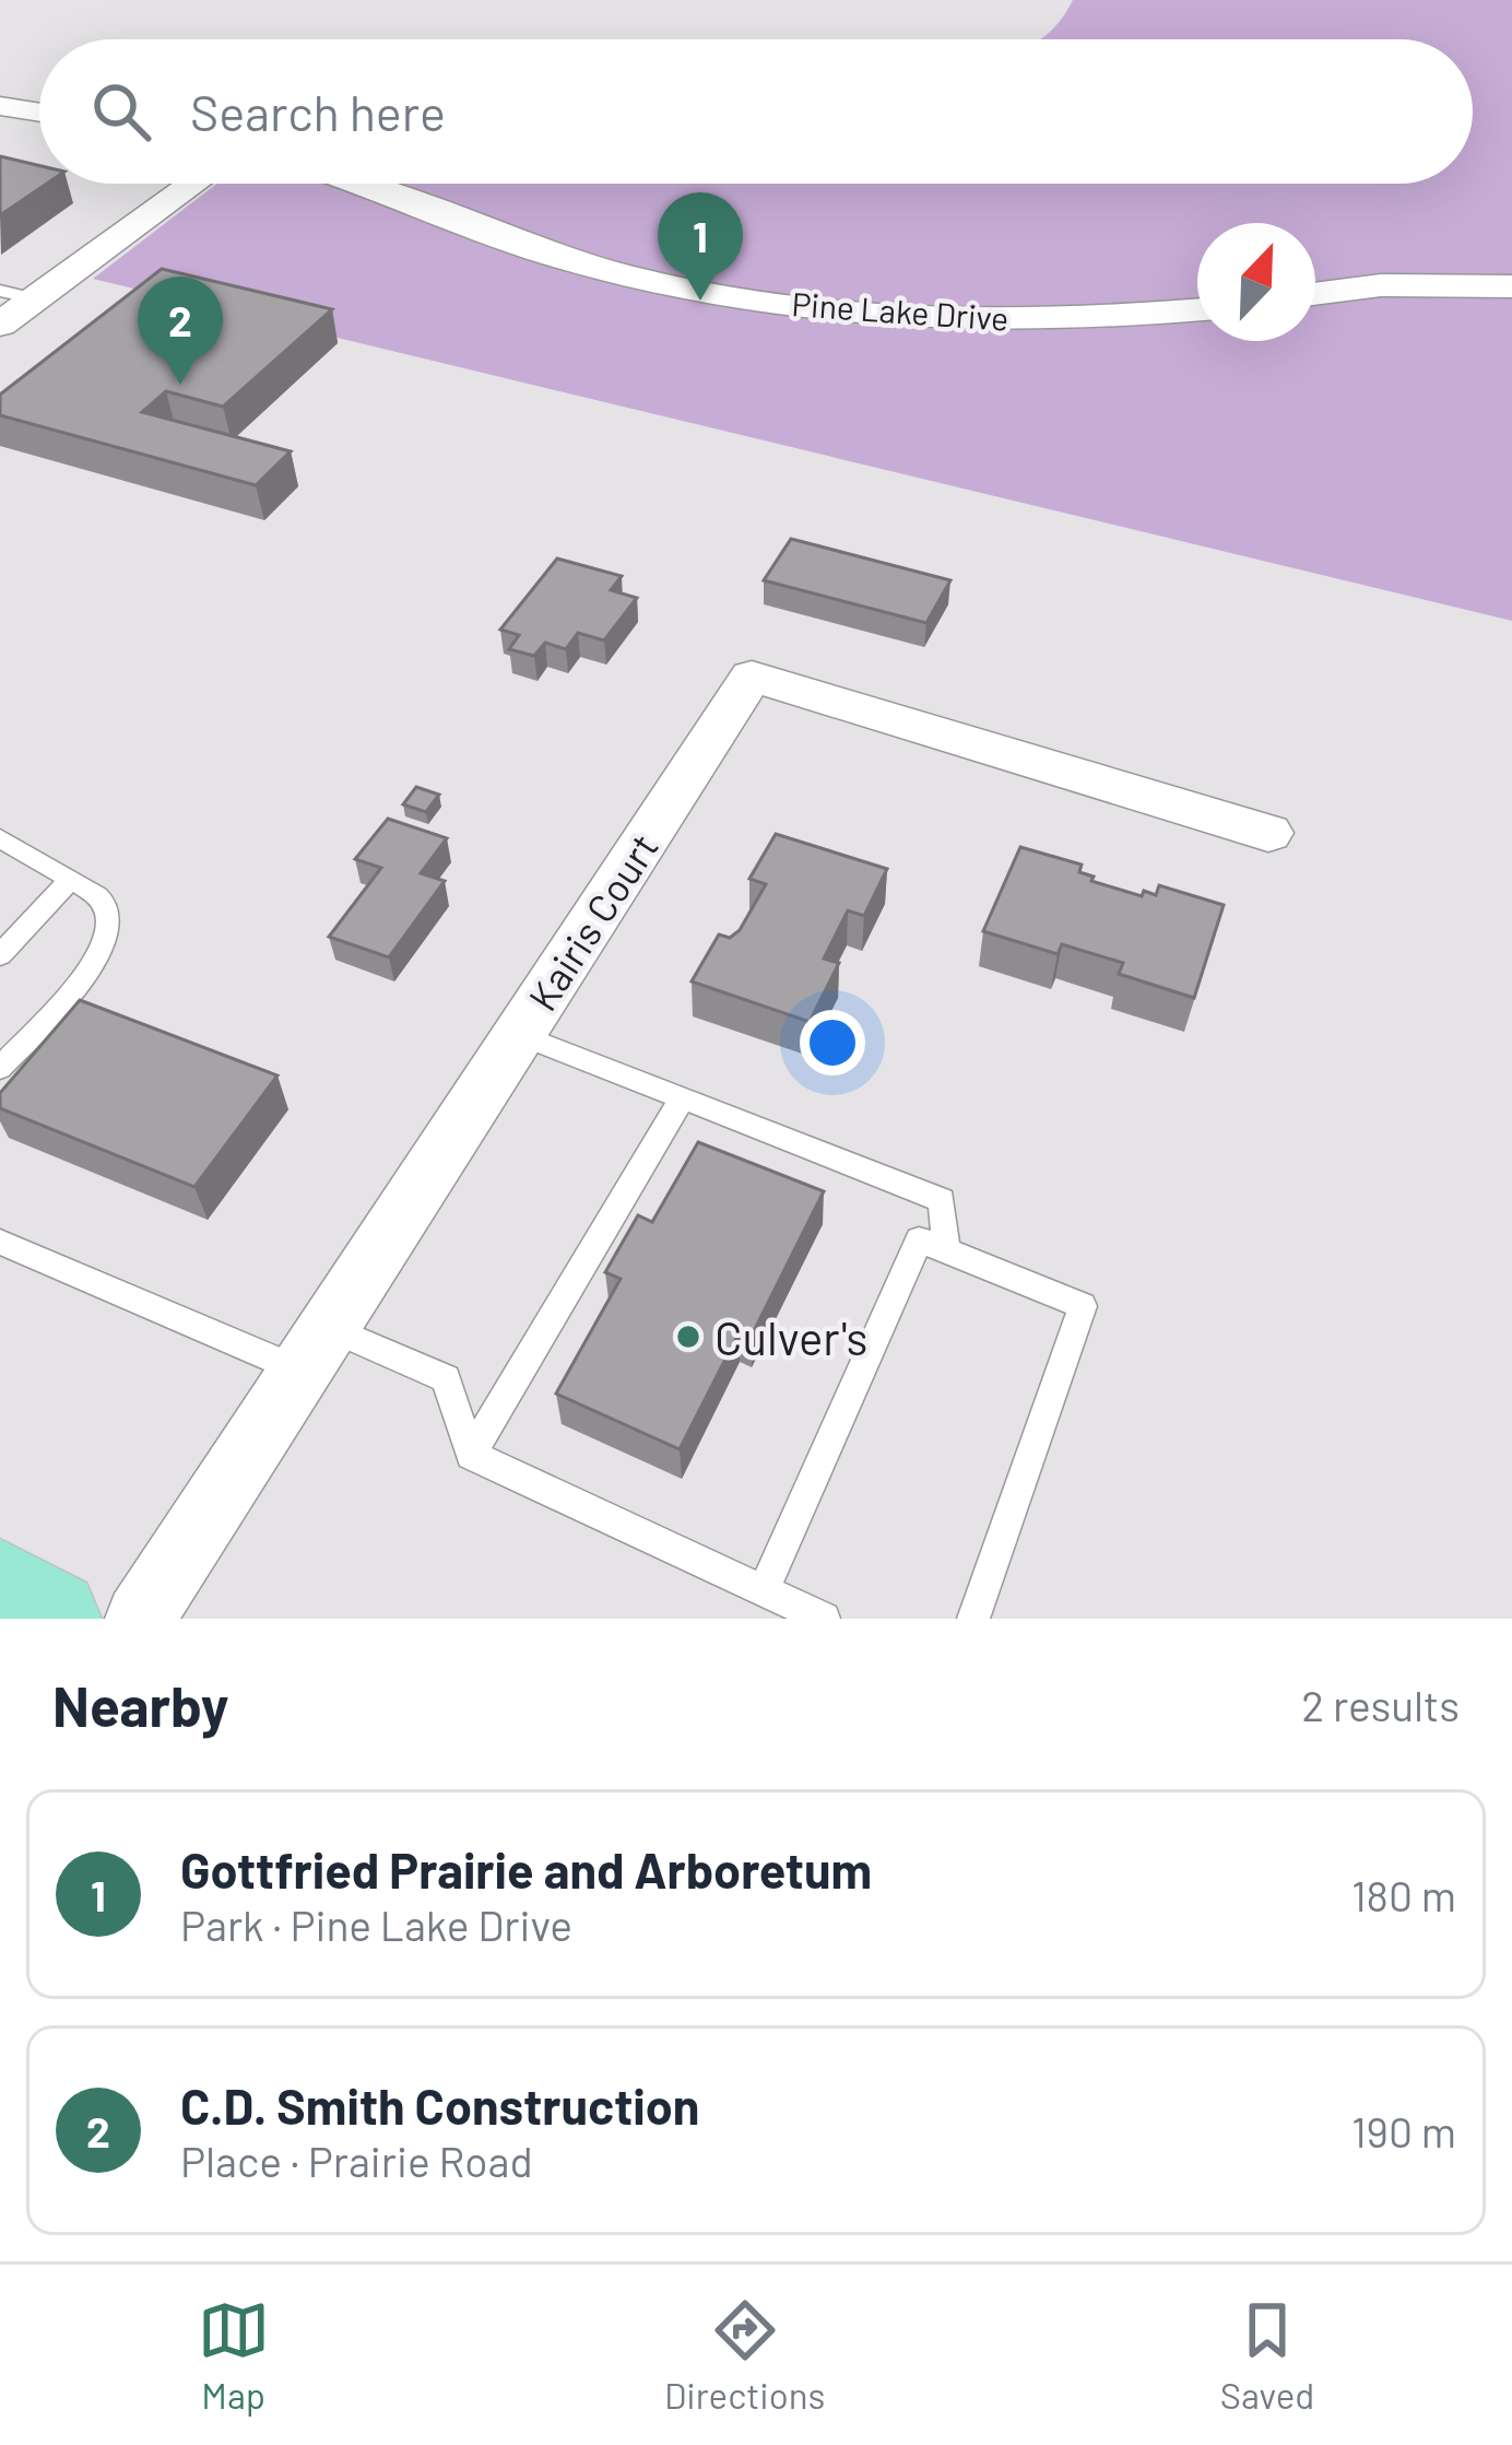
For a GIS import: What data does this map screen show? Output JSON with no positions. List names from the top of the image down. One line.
{"streets":{"street":["Pine Lake Drive","Kairis Court"]},"places":["Culver's"],"north":"top right","page":{"search":"Search here","pins":["1","2"],"heading":["Nearby","2 results"],"list":[{"mark":"1","name":"Gottfried Prairie and Arboretum","note":"Park · Pine Lake Drive","value":"180 m"},{"mark":"2","name":"C.D. Smith Construction","note":"Place · Prairie Road","value":"190 m"}],"nav":["Map","Directions","Saved"]}}
